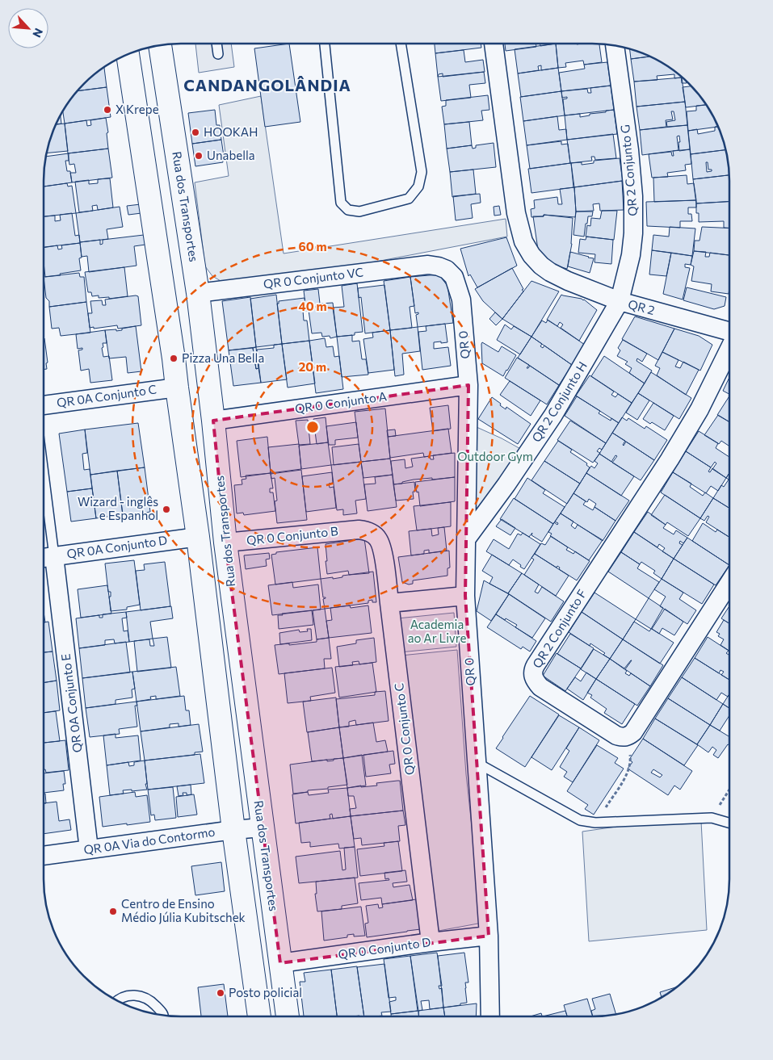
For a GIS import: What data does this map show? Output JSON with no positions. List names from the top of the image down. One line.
{"streets":{"street":["QR 2 Conjunto G","Rua dos Transportes","QR 0 Conjunto VC","QR 2","QR 0","QR 0A Conjunto C","QR 2 Conjunto H","QR 0 Conjunto A","QR 0 Conjunto B","QR 0A Conjunto D","QR 2 Conjunto F","QR 0A Conjunto E","QR 0 Conjunto C","QR 0A Via do Contormo","QR 0 Conjunto D"]},"crossings":[["QR 2 Conjunto G","QR 2"],["QR 2 Conjunto G","QR 2 Conjunto H"],["Rua dos Transportes","QR 0 Conjunto VC"],["Rua dos Transportes","QR 0 Conjunto A"],["Rua dos Transportes","QR 0 Conjunto B"],["Rua dos Transportes","QR 0A Via do Contormo"],["Rua dos Transportes","QR 0 Conjunto D"],["QR 0 Conjunto VC","QR 0"],["QR 2","QR 2 Conjunto H"],["QR 0","QR 2 Conjunto H"],["QR 0","QR 0 Conjunto A"],["QR 0","QR 0 Conjunto D"],["QR 0 Conjunto B","QR 0 Conjunto C"],["QR 0A Conjunto D","QR 0A Conjunto E"],["QR 0A Conjunto E","QR 0A Via do Contormo"],["QR 0 Conjunto C","QR 0 Conjunto D"]],"districts":["CANDANGOLÂNDIA"],"parks":["Outdoor Gym","Academia ao Ar Livre"],"places":["X Krepe","HOOKAH","Unabella","Pizza Una Bella","Wizard - inglês e Espanhol","Centro de Ensino Médio Júlia Kubitschek","Posto policial"],"north":"bottom right","rings":["60 m","40 m","20 m"]}
